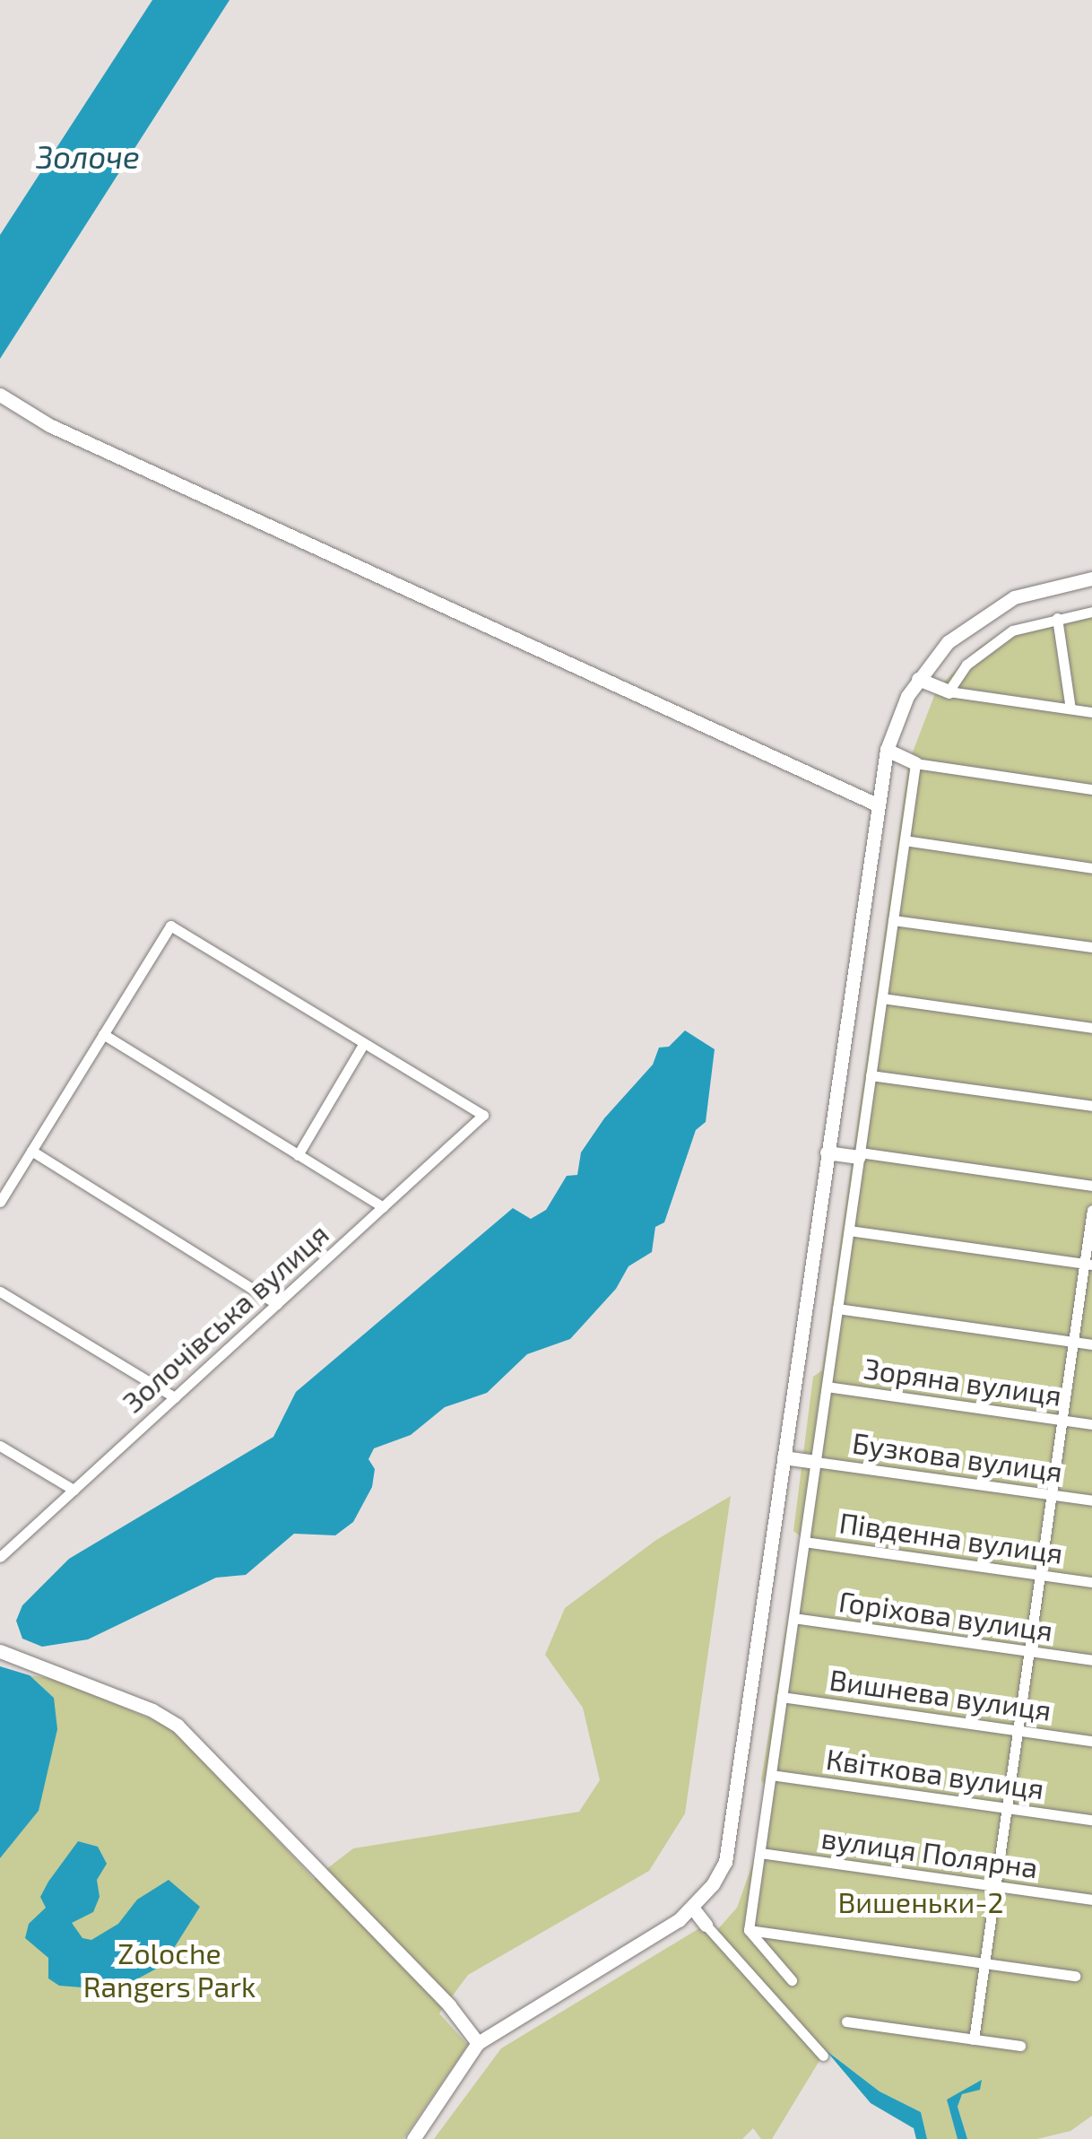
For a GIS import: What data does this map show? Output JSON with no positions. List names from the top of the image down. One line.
{"streets":{"street":["Золочівська вулиця","Зоряна вулиця","Бузкова вулиця","Південна вулиця","Горіхова вулиця","Вишнева вулиця","Квіткова вулиця","вулиця Полярна"]},"water":["Золоче"],"parks":["Вишеньки-2","Zoloche Rangers Park"]}
